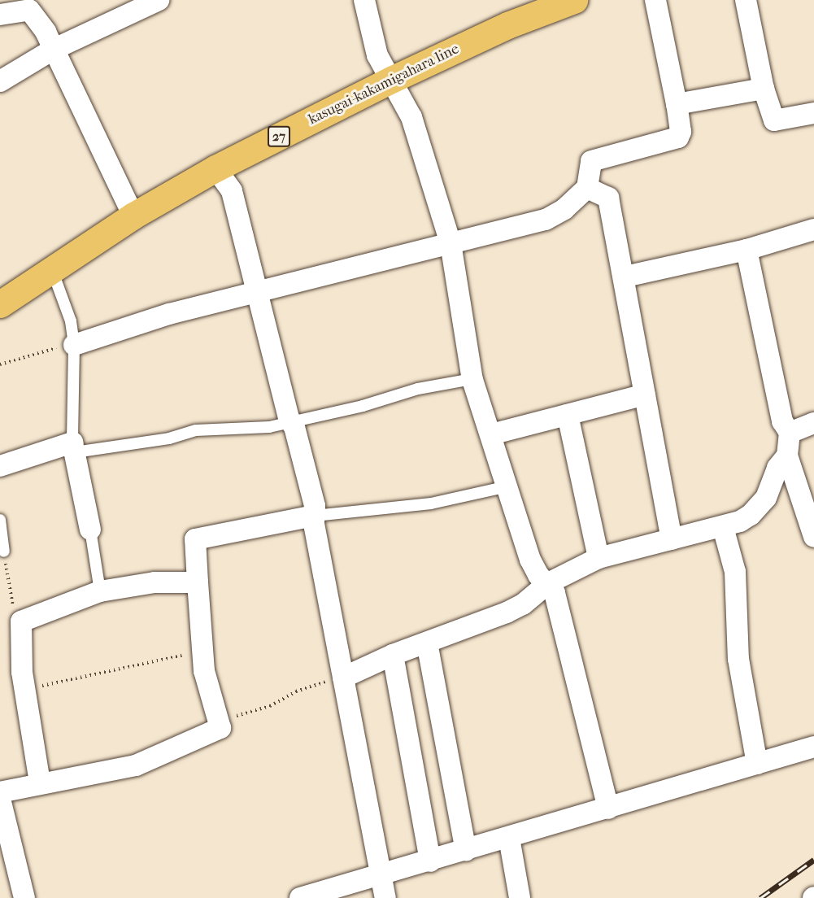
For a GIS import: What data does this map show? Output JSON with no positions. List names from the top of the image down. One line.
{"streets":{"main road":["kasugai-kakamigahara line","27"]}}
